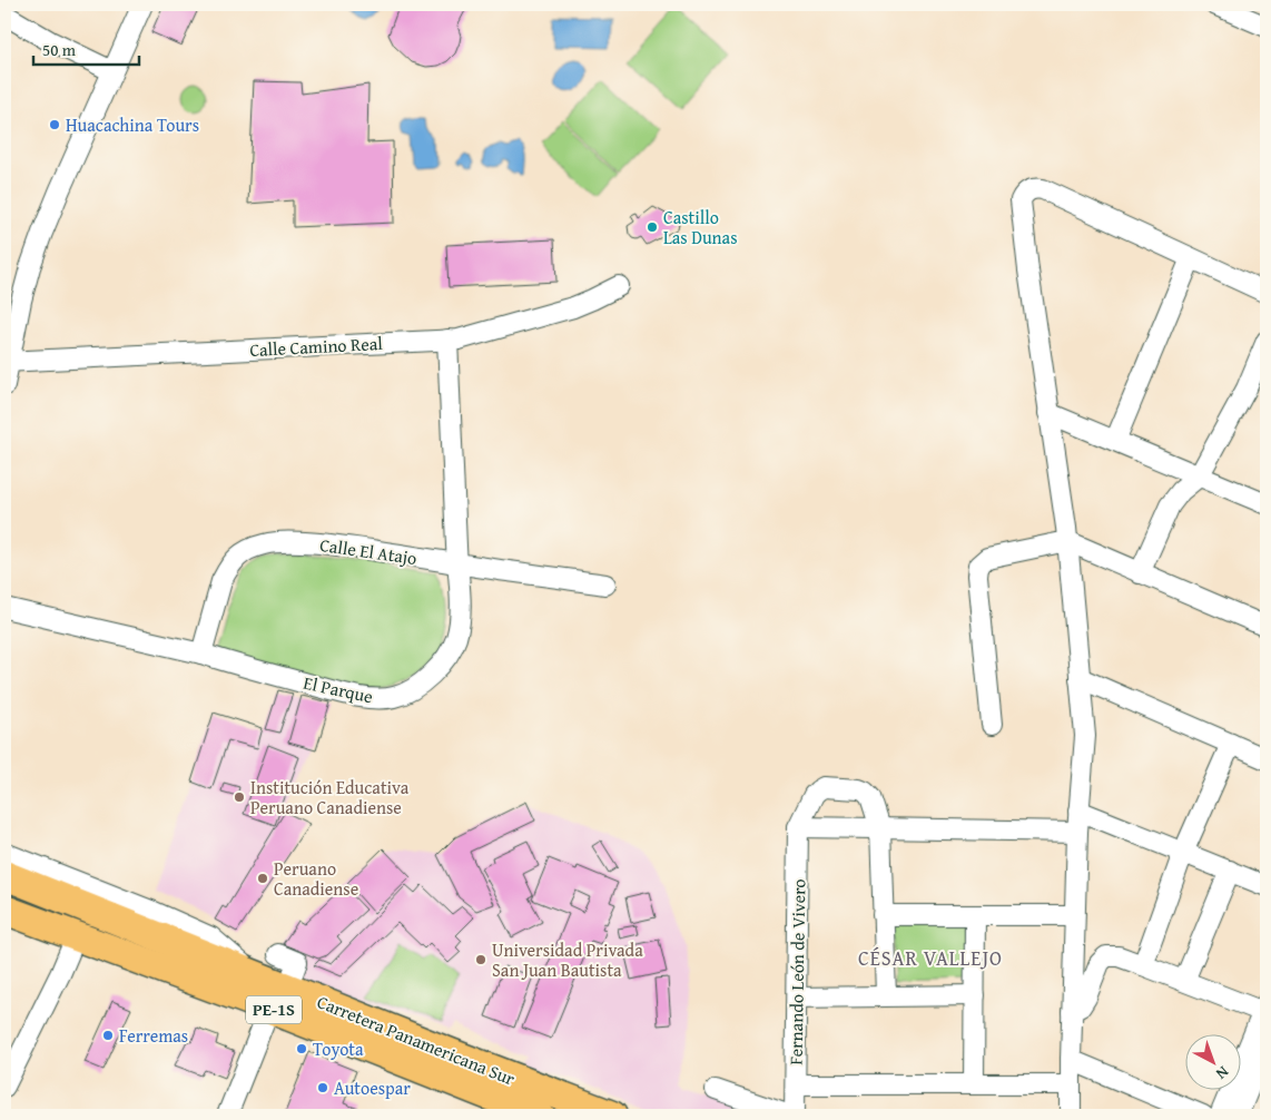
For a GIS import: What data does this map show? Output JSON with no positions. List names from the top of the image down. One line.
{"streets":{"highway":["PE-1S","Carretera Panamericana Sur"],"street":["Calle Camino Real","Calle El Atajo","El Parque","Fernando León de Vivero"]},"crossings":[["Calle Camino Real","El Parque"],["Calle El Atajo","El Parque"]],"districts":["CÉSAR VALLEJO"],"places":["Huacachina Tours","Castillo Las Dunas","Institución Educativa Peruano Canadiense","Peruano Canadiense","Universidad Privada San Juan Bautista","Ferremas","Toyota","Autoespar"],"scale_bar":"50 m","north":"bottom right"}
